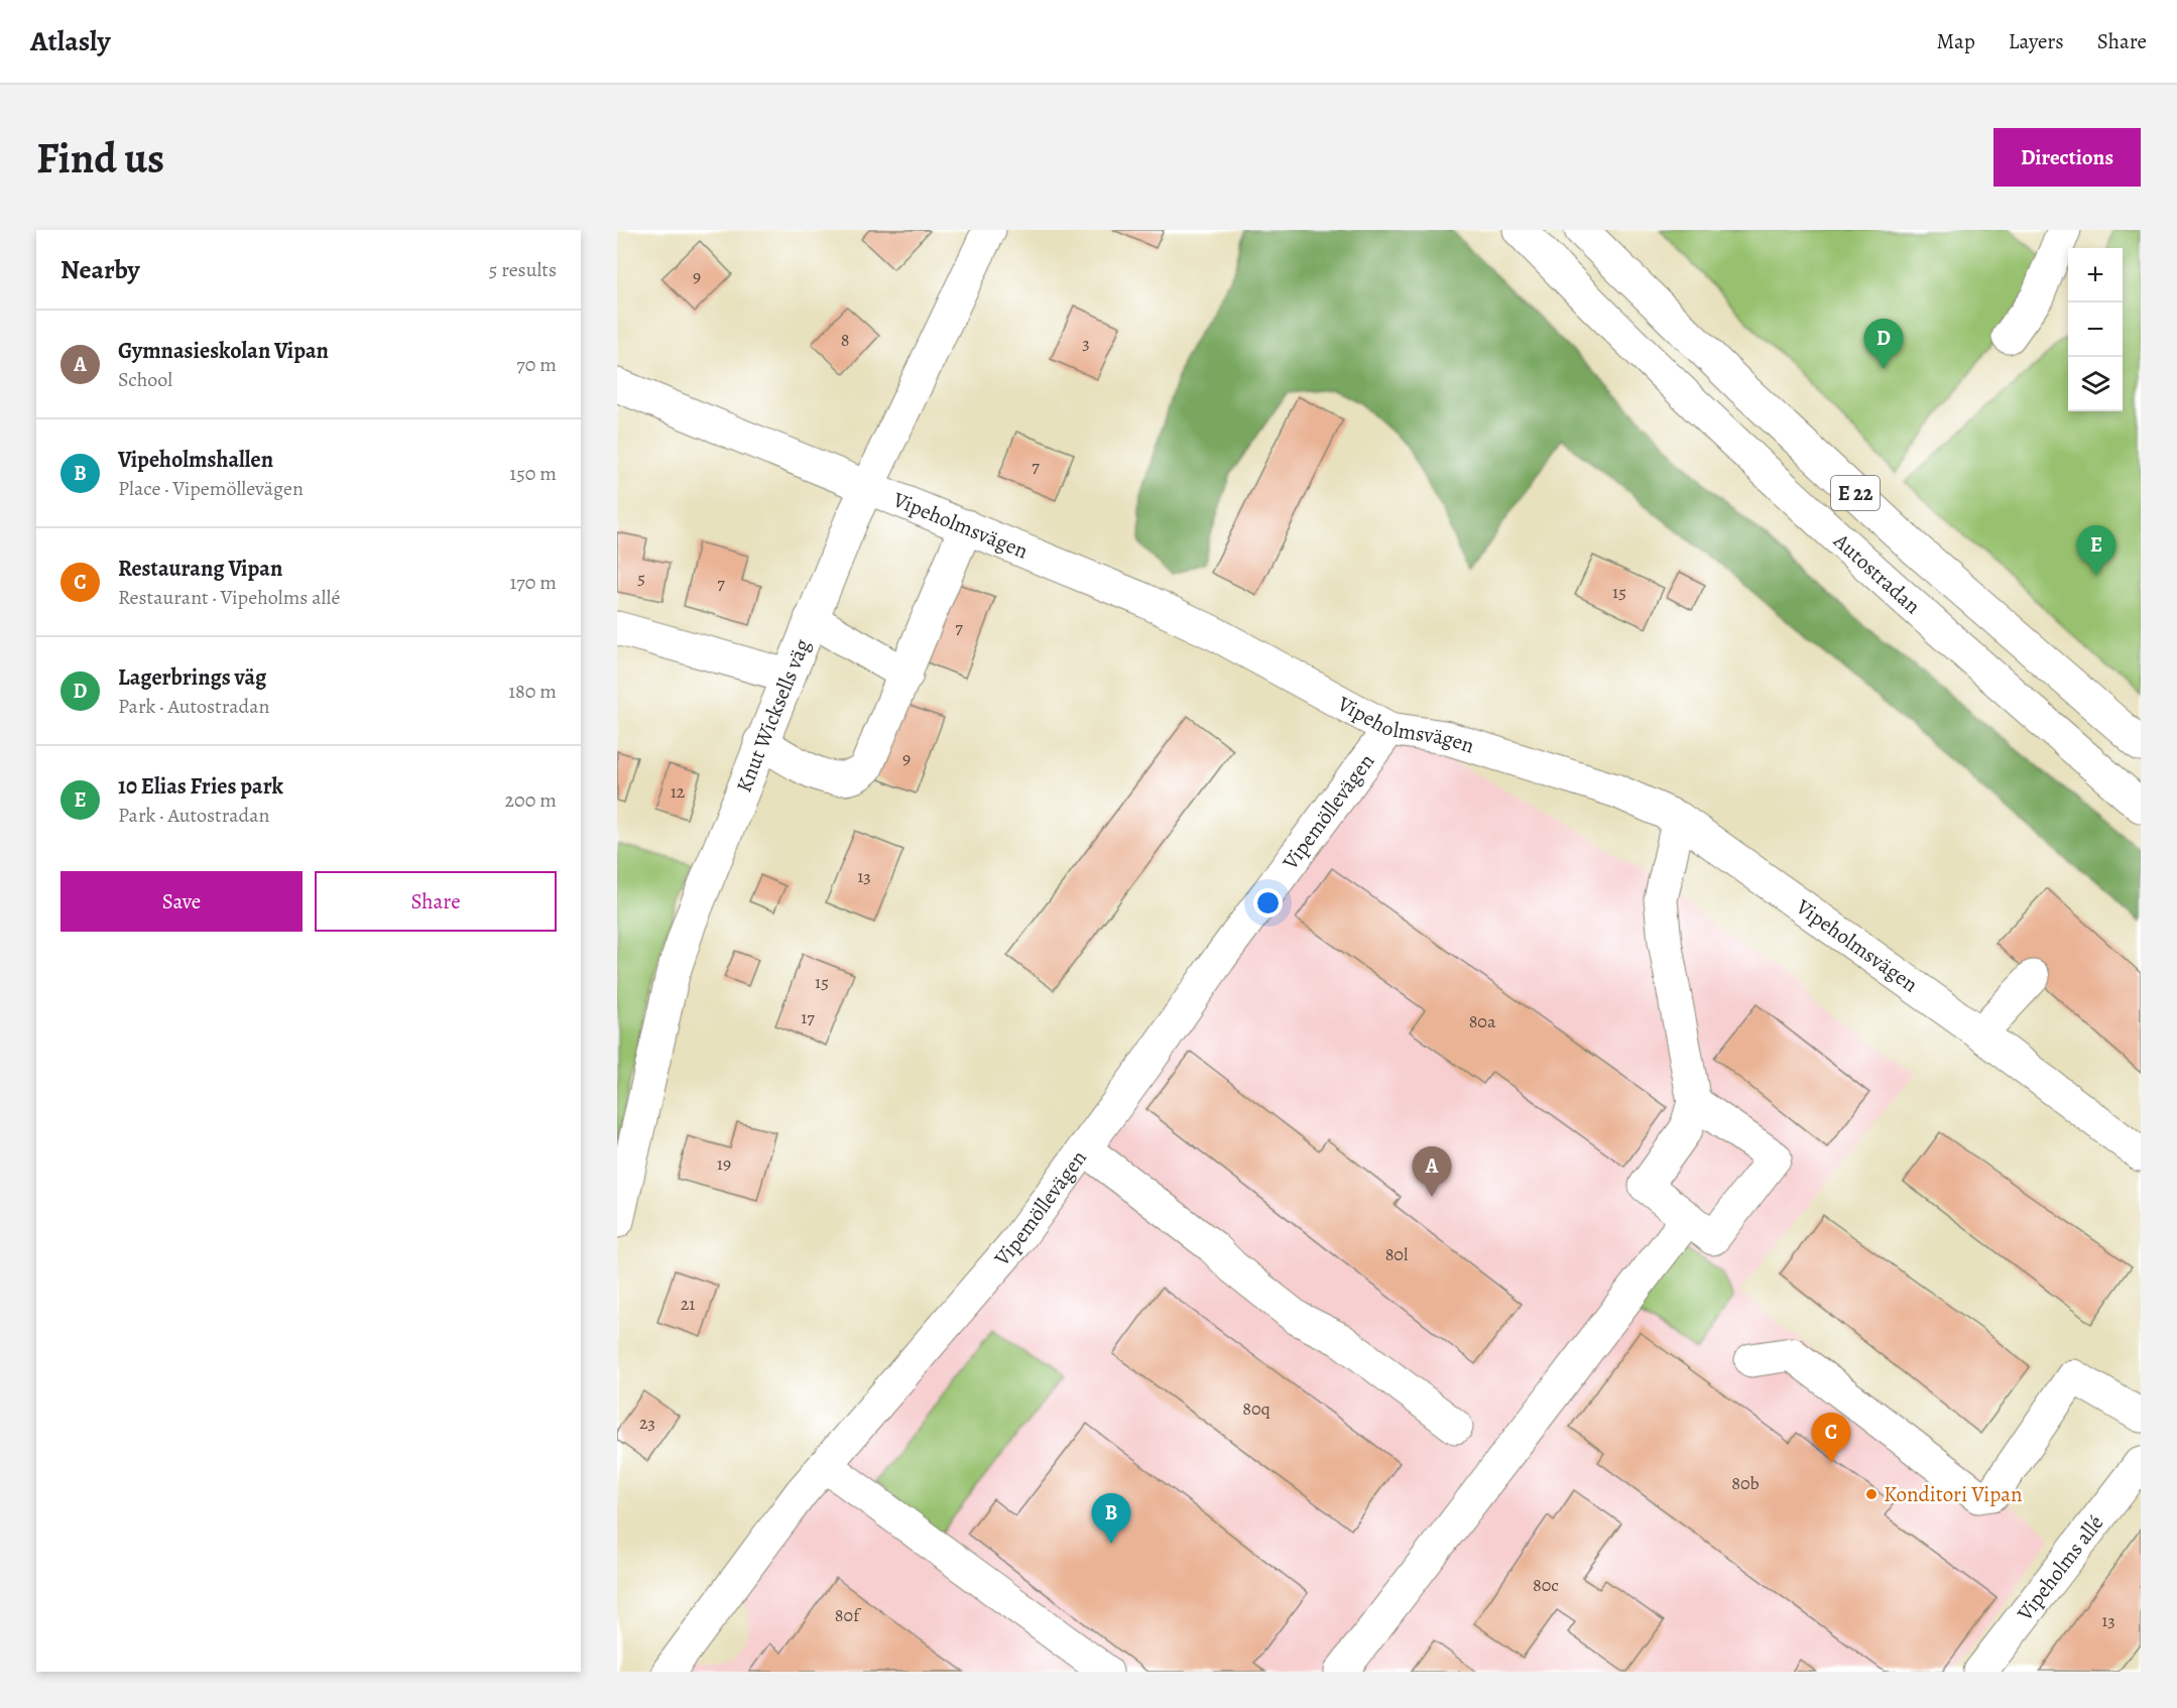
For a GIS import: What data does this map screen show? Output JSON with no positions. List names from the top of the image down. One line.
{"streets":{"main road":["E 22","Vipeholmsvägen","Autostradan","Knut Wicksells väg","Vipemöllevägen","Vipeholms allé"]},"crossings":[["Vipeholmsvägen","Knut Wicksells väg"],["Vipeholmsvägen","Vipemöllevägen"]],"places":["Konditori Vipan"],"house_numbers":["9","8","3","7","5","7","15","7","9","12","13","15","17","80a","19","80l","21","80q","23","80b","80c","80f","13"],"page":{"header":"Atlasly","nav":["Map","Layers","Share"],"buttons":["Directions",["Save","Share"]],"title":"Find us","heading":["Nearby","5 results"],"map_buttons":["+","−"],"list":[{"mark":"A","name":"Gymnasieskolan Vipan","note":"School","value":"70 m"},{"mark":"B","name":"Vipeholmshallen","note":"Place · Vipemöllevägen","value":"150 m"},{"mark":"C","name":"Restaurang Vipan","note":"Restaurant · Vipeholms allé","value":"170 m"},{"mark":"D","name":"Lagerbrings väg","note":"Park · Autostradan","value":"180 m"},{"mark":"E","name":"10 Elias Fries park","note":"Park · Autostradan","value":"200 m"}],"pins":["D","E","A","C","B"]}}
